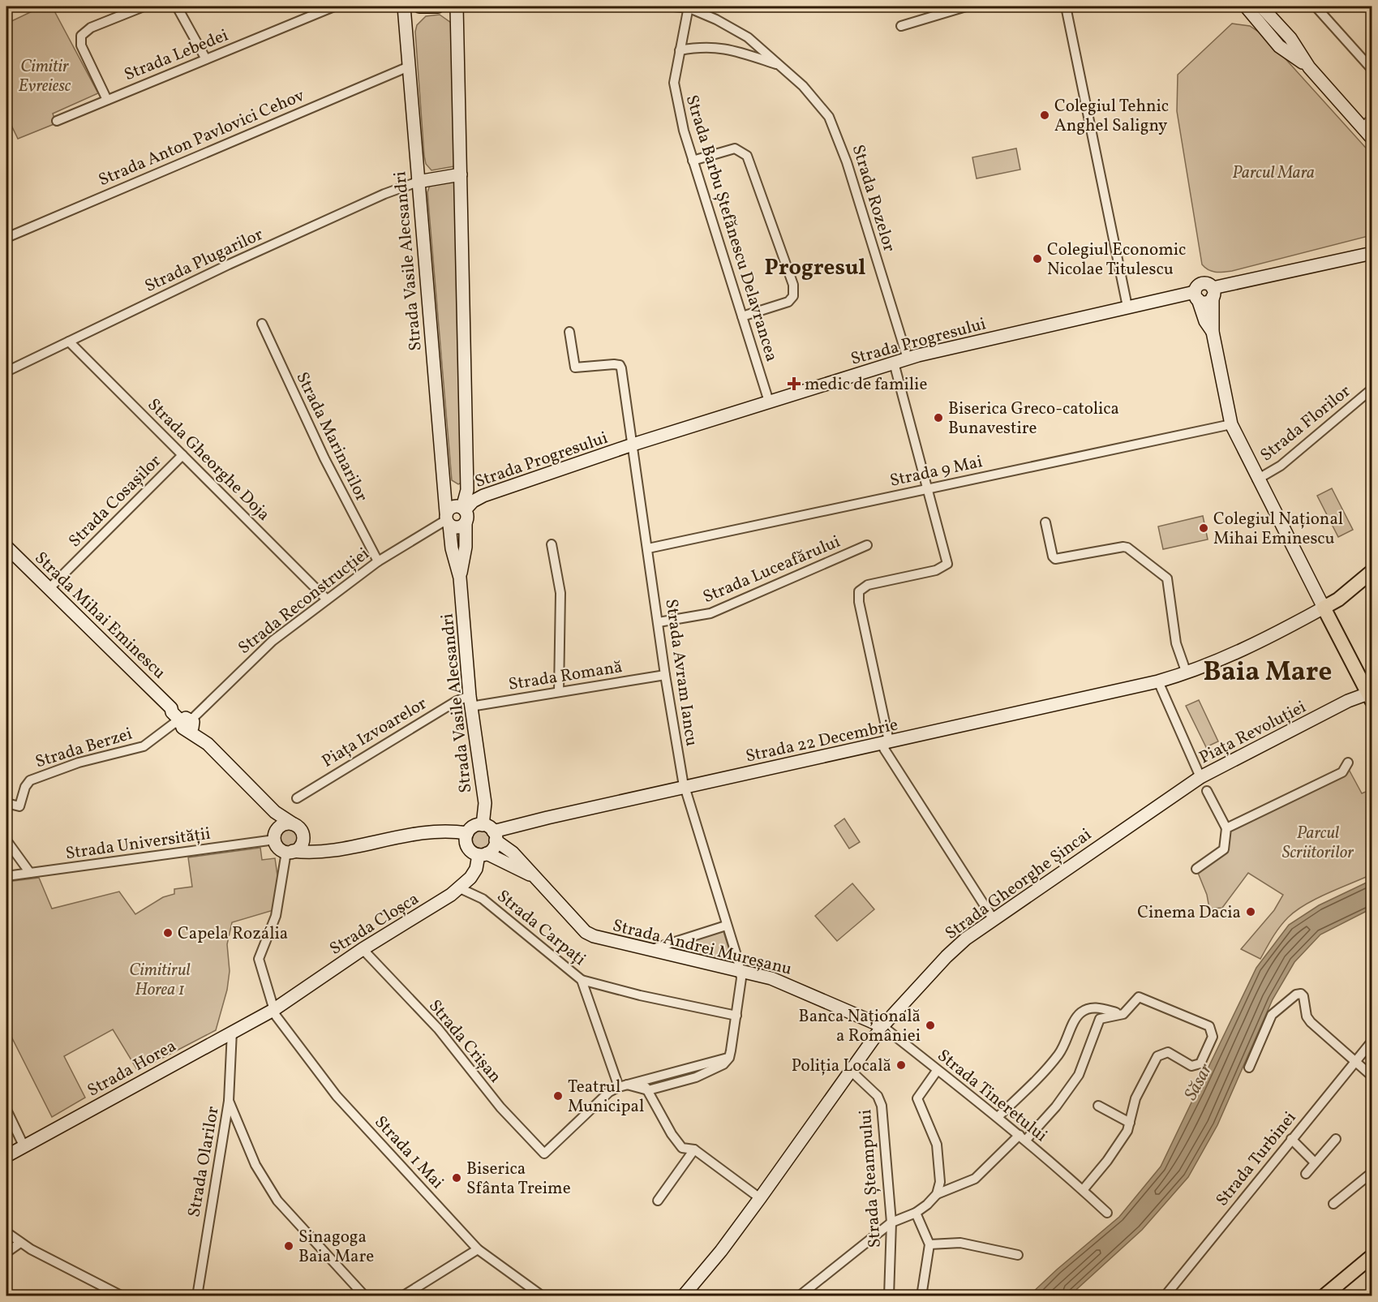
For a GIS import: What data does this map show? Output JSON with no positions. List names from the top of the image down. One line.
{"streets":{"street":["Strada Lebedei","Strada Anton Pavlovici Cehov","Strada Rozelor","Strada Barbu Ștefănescu Delavrancea","Strada Plugarilor","Strada Vasile Alecsandri","Strada Progresului","Strada Florilor","Strada Marinarilor","Strada Gheorghe Doja","Strada 9 Mai","Strada Cosașilor","Strada Luceafărului","Strada Reconstrucției","Strada Mihai Eminescu","Strada Avram Iancu","Strada Romană","Piața Izvoarelor","Piața Revoluției","Strada 22 Decembrie","Strada Berzei","Strada Universității","Strada Gheorghe Șincai","Strada Cloșca","Strada Carpați","Strada Andrei Mureșanu","Strada Crișan","Strada Horea","Strada Tineretului","Strada 1 Mai","Strada Turbinei","Strada Olarilor","Strada Șteampului"]},"crossings":[["Strada Anton Pavlovici Cehov","Strada Vasile Alecsandri"],["Strada Rozelor","Strada Barbu Ștefănescu Delavrancea"],["Strada Rozelor","Strada Progresului"],["Strada Barbu Ștefănescu Delavrancea","Strada Progresului"],["Strada Plugarilor","Strada Vasile Alecsandri"],["Strada Plugarilor","Strada Gheorghe Doja"],["Strada Vasile Alecsandri","Strada Progresului"],["Strada Vasile Alecsandri","Strada Reconstrucției"],["Strada Vasile Alecsandri","Strada Romană"],["Strada Vasile Alecsandri","Piața Izvoarelor"],["Strada Vasile Alecsandri","Strada 22 Decembrie"],["Strada Vasile Alecsandri","Strada Cloșca"],["Strada Vasile Alecsandri","Strada Andrei Mureșanu"],["Strada Progresului","Strada Reconstrucției"],["Strada Progresului","Strada Avram Iancu"],["Strada Marinarilor","Strada Reconstrucției"],["Strada Gheorghe Doja","Strada Cosașilor"],["Strada Gheorghe Doja","Strada Reconstrucției"],["Strada 9 Mai","Strada Avram Iancu"],["Strada Cosașilor","Strada Mihai Eminescu"],["Strada Luceafărului","Strada Avram Iancu"],["Strada Reconstrucției","Strada Mihai Eminescu"],["Strada Reconstrucției","Strada Berzei"],["Strada Mihai Eminescu","Strada Berzei"],["Strada Mihai Eminescu","Strada Universității"],["Strada Mihai Eminescu","Strada 1 Mai"],["Strada Avram Iancu","Strada Romană"],["Strada Avram Iancu","Strada 22 Decembrie"],["Strada Avram Iancu","Strada Andrei Mureșanu"],["Strada Romană","Piața Izvoarelor"],["Piața Revoluției","Strada 22 Decembrie"],["Piața Revoluției","Strada Gheorghe Șincai"],["Strada 22 Decembrie","Strada Cloșca"],["Strada 22 Decembrie","Strada Andrei Mureșanu"],["Strada Universității","Strada 1 Mai"],["Strada Gheorghe Șincai","Strada Andrei Mureșanu"],["Strada Gheorghe Șincai","Strada Tineretului"],["Strada Gheorghe Șincai","Strada Șteampului"],["Strada Cloșca","Strada Carpați"],["Strada Cloșca","Strada Andrei Mureșanu"],["Strada Cloșca","Strada Crișan"],["Strada Cloșca","Strada Horea"],["Strada Cloșca","Strada 1 Mai"],["Strada Carpați","Strada Crișan"],["Strada Andrei Mureșanu","Strada Tineretului"],["Strada Horea","Strada 1 Mai"],["Strada Horea","Strada Olarilor"]],"districts":["Progresul","Baia Mare"],"water":["Săsar"],"parks":["Cimitir Evreiesc","Parcul Mara","Parcul Scriitorilor","Cimitirul Horea 1"],"places":{"other":["Colegiul Tehnic Anghel Saligny","Colegiul Economic Nicolae Titulescu","Biserica Greco-catolica Bunavestire","Colegiul Național Mihai Eminescu","Cinema Dacia","Capela Rozália","Banca Națională a României","Poliția Locală","Teatrul Municipal","Biserica Sfânta Treime","Sinagoga Baia Mare"],"health":["medic de familie"]}}
